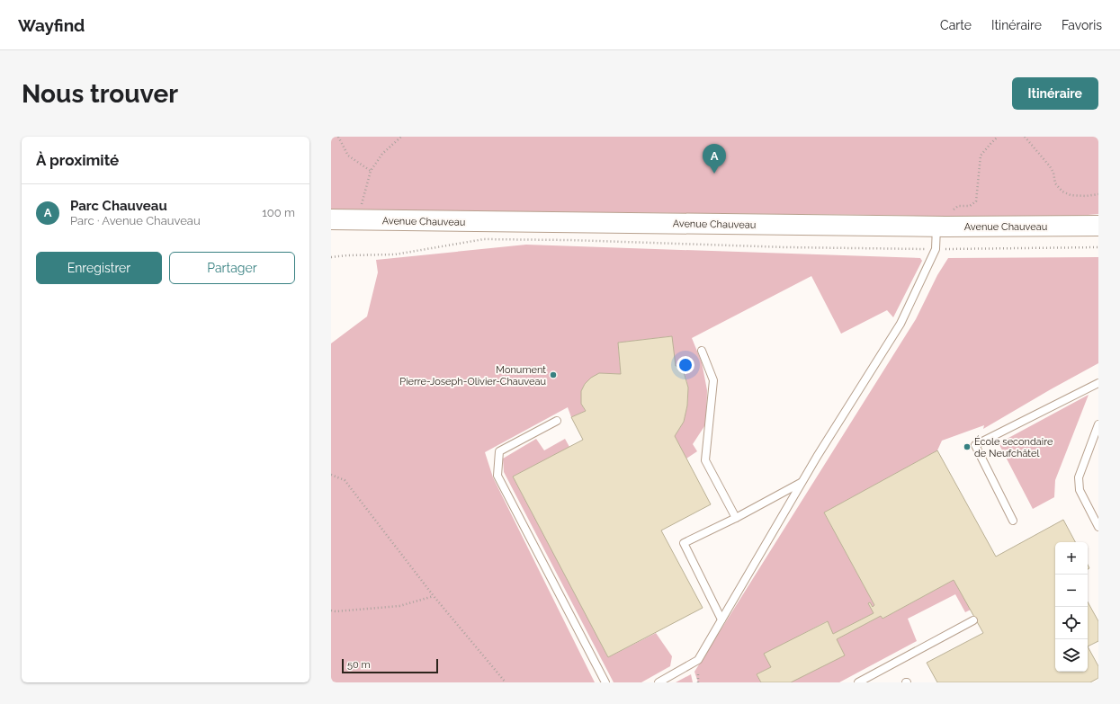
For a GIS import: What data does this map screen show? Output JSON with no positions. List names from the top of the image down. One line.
{"streets":{"main road":["Avenue Chauveau"]},"places":["Monument Pierre-Joseph-Olivier-Chauveau","École secondaire de Neufchâtel"],"scale_bar":"50 m","page":{"header":"Wayfind","nav":["Carte","Itinéraire","Favoris"],"buttons":["Itinéraire",["Enregistrer","Partager"]],"title":"Nous trouver","heading":"À proximité","pins":"A","list":[{"mark":"A","name":"Parc Chauveau","note":"Parc · Avenue Chauveau","value":"100 m"}],"map_buttons":["+","−"],"scale":"50 m"}}
